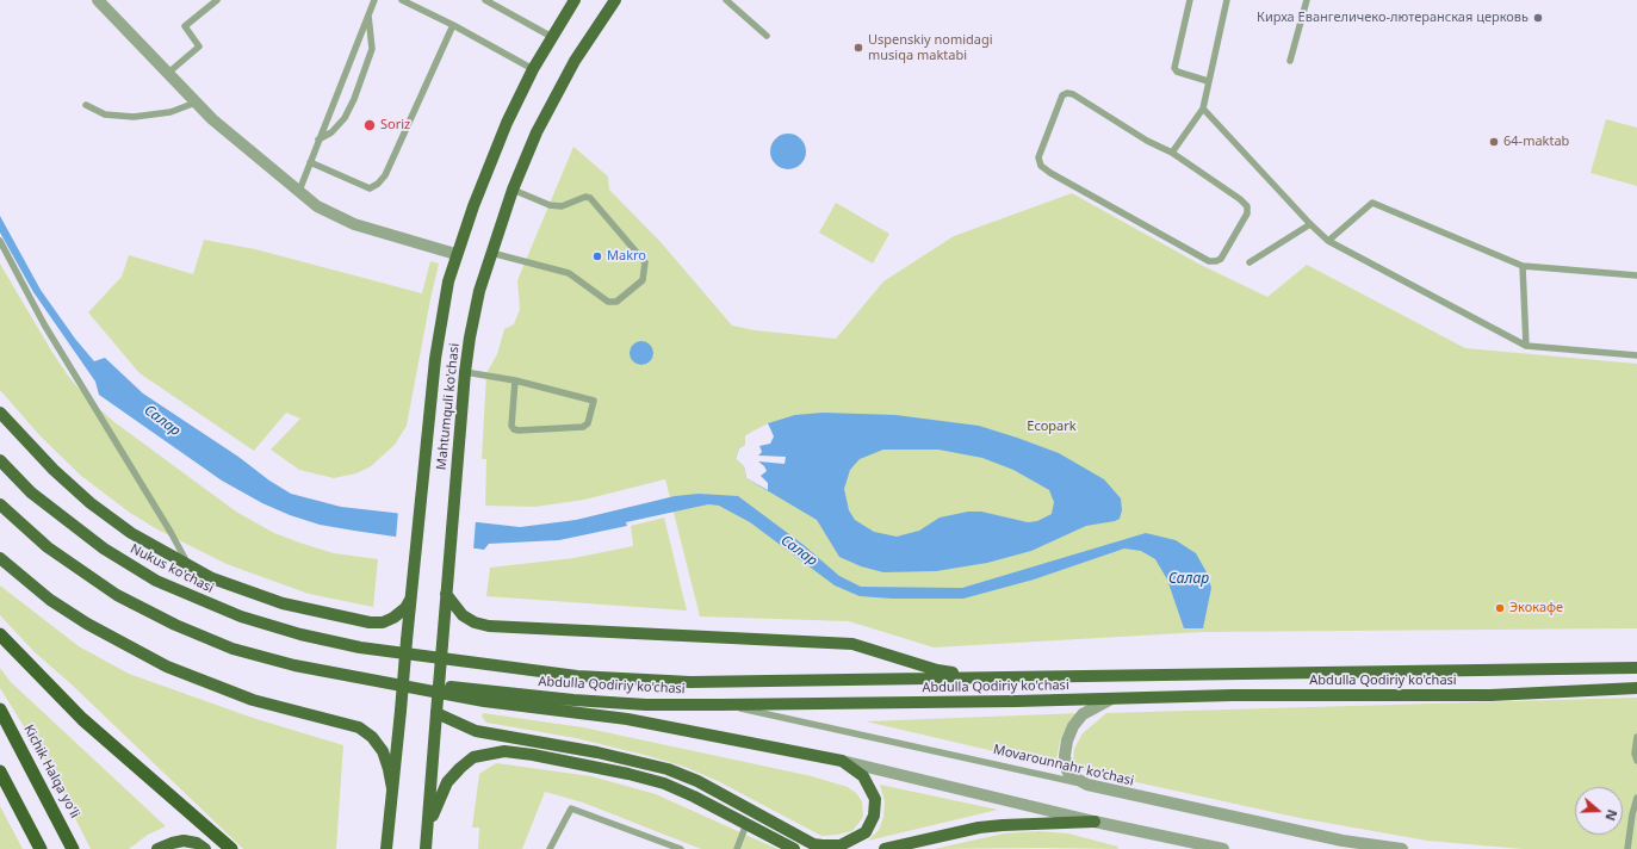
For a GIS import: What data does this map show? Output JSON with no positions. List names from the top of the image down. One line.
{"streets":{"highway":["Kichik Halqa yo'li"],"main road":["Mahtumquli ko'chasi","Nukus ko'chasi","Abdulla Qodiriy ko'chasi"],"street":["Movarounnahr ko'chasi"]},"crossings":[["Nukus ko'chasi","Abdulla Qodiriy ko'chasi"],["Abdulla Qodiriy ko'chasi","Movarounnahr ko'chasi"]],"water":["Салар"],"parks":["Ecopark"],"places":["Кирха Евангеличеко-лютеранская церковь","Uspenskiy nomidagi musiqa maktabi","Soriz","64-maktab","Makro","Экокафе"],"north":"right"}
